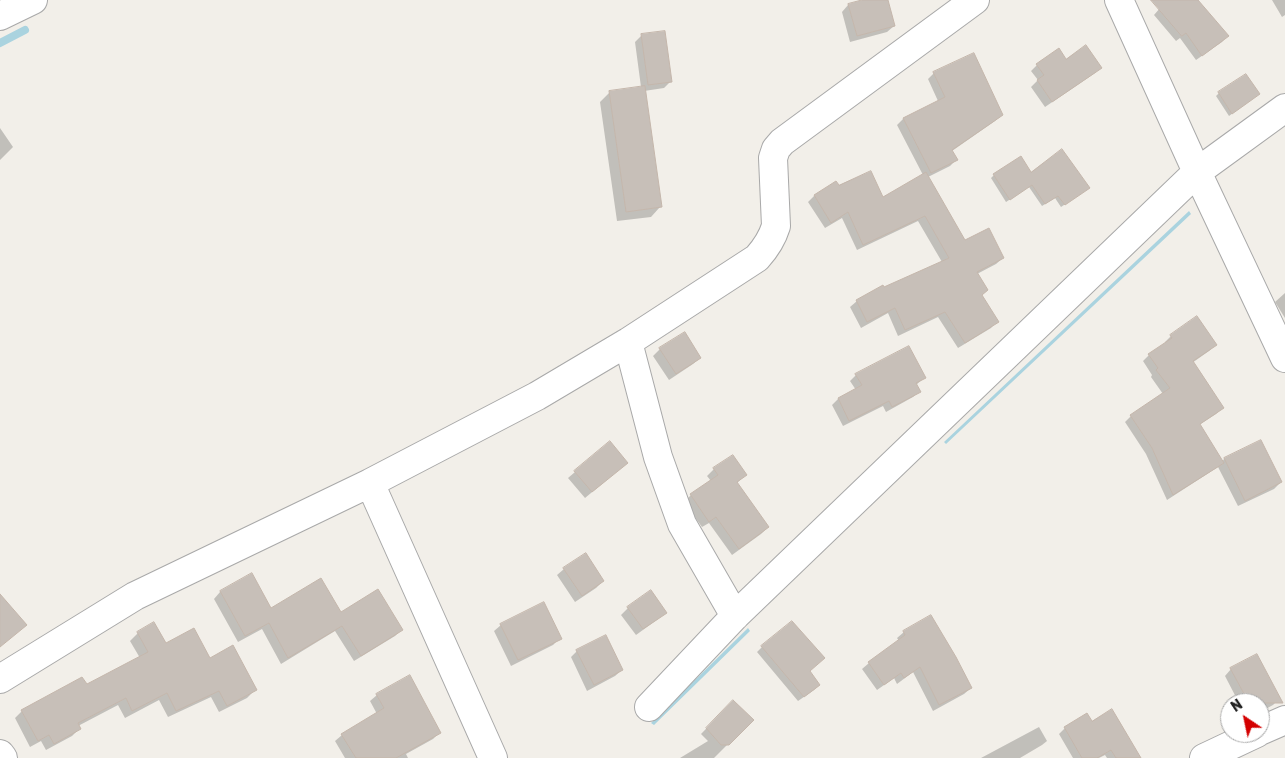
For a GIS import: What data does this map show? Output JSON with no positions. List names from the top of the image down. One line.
{"north":"top left"}
